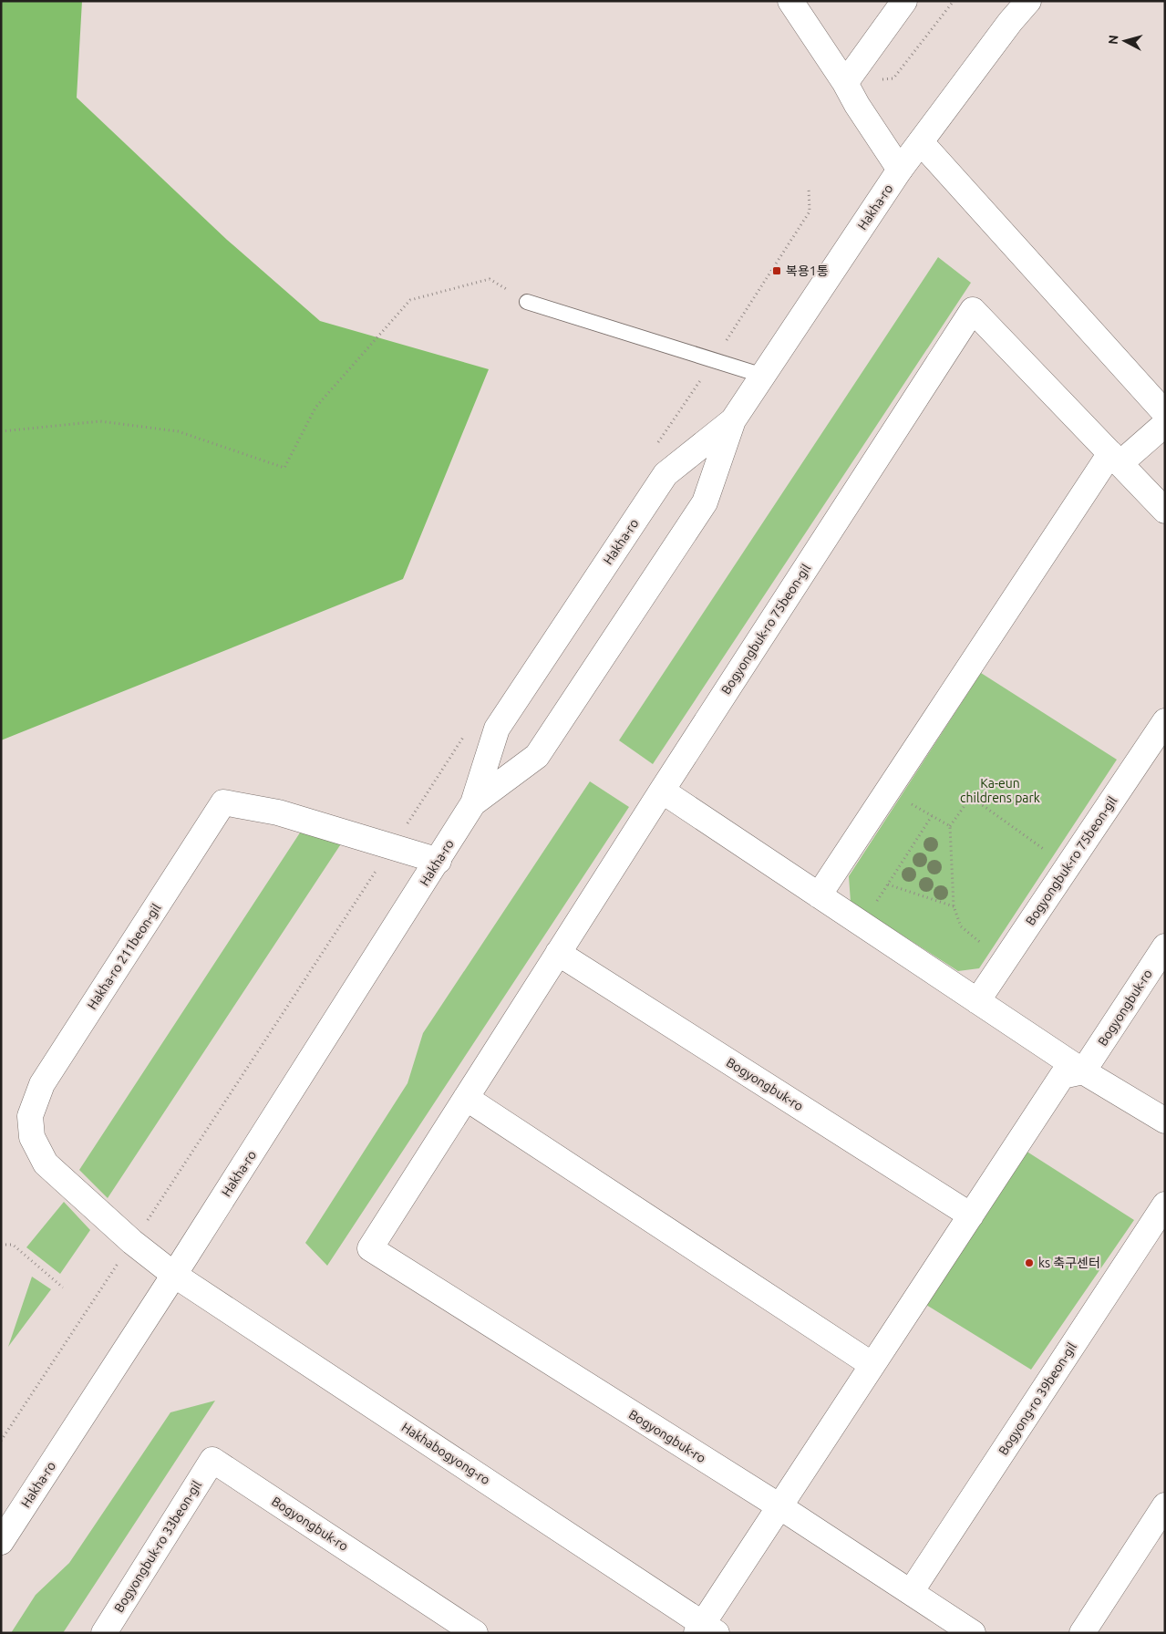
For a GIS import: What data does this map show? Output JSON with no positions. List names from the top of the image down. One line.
{"streets":{"street":["Hakha-ro","Bogyongbuk-ro 75beon-gil","Hakha-ro 211beon-gil","Bogyongbuk-ro","Bogyong-ro 39beon-gil","Hakhabogyong-ro","Bogyongbuk-ro 33beon-gil"]},"crossings":[["Hakha-ro","Hakha-ro 211beon-gil"],["Hakha-ro","Hakhabogyong-ro"],["Bogyongbuk-ro 75beon-gil","Bogyongbuk-ro"],["Hakha-ro 211beon-gil","Hakhabogyong-ro"],["Bogyongbuk-ro","Bogyong-ro 39beon-gil"],["Bogyongbuk-ro","Bogyongbuk-ro 33beon-gil"]],"parks":["Ka-eun childrens park"],"places":{"transit":["복용1통"],"other":["ks 축구센터"]},"north":"left"}
